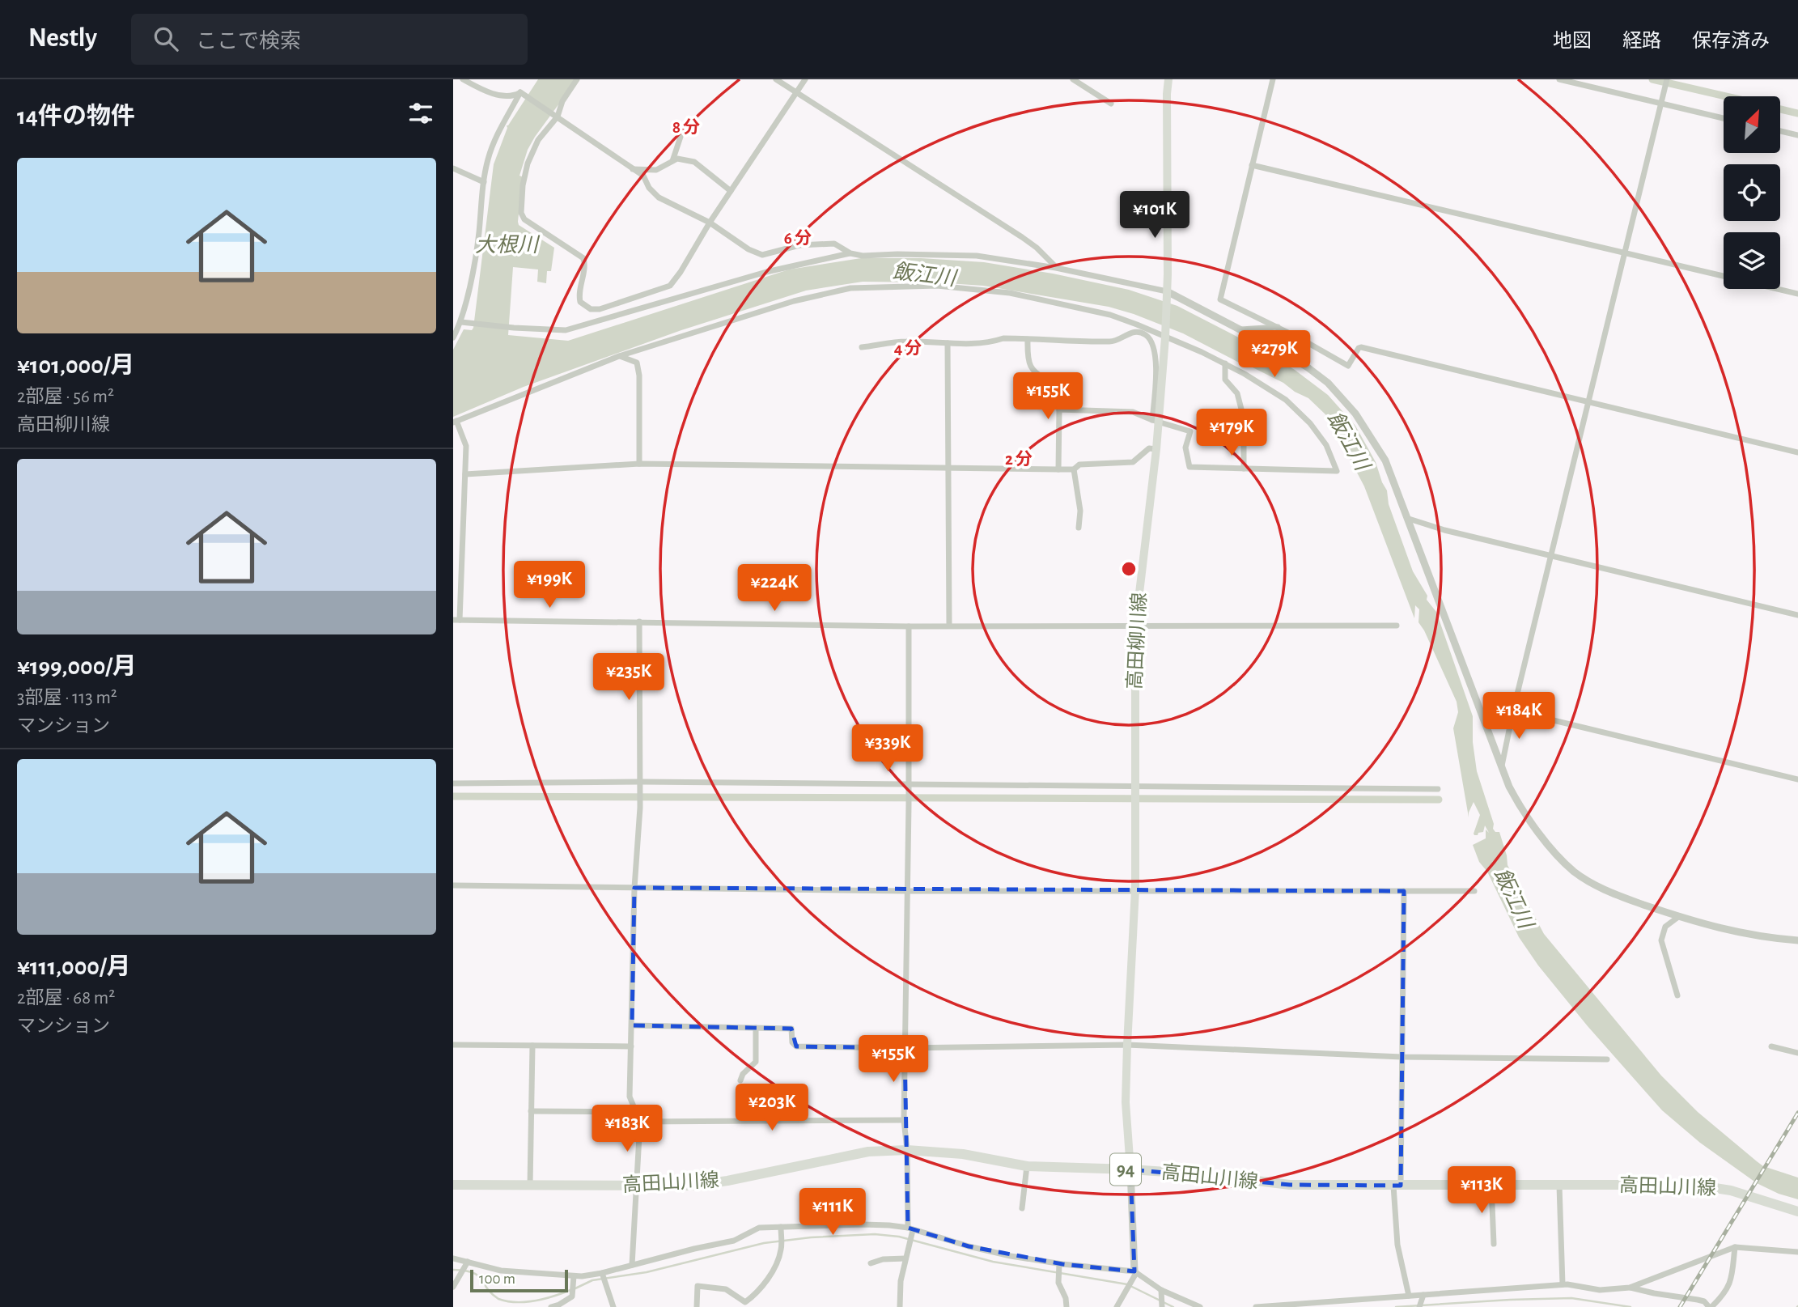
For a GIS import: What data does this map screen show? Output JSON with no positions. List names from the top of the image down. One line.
{"streets":{"main road":["高田柳川線","94","高田山川線"]},"crossings":[["高田柳川線","高田山川線"]],"water":["大根川","飯江川"],"scale_bar":"100 m","north":"top right","page":{"header":"Nestly","search":"ここで検索","nav":["地図","経路","保存済み"],"heading":"14件の物件","list":[{"name":"¥101,000/月","note":"2部屋 · 56 m² · 高田柳川線"},{"name":"¥199,000/月","note":"3部屋 · 113 m² · マンション"},{"name":"¥111,000/月","note":"2部屋 · 68 m² · マンション"}],"price":["¥101K","¥279K","¥155K","¥179K","¥199K","¥224K","¥235K","¥184K","¥339K","¥155K","¥203K","¥183K","¥113K","¥111K"],"scale":"100 m"},"rings":["8 分","6 分","4 分","2 分"]}
